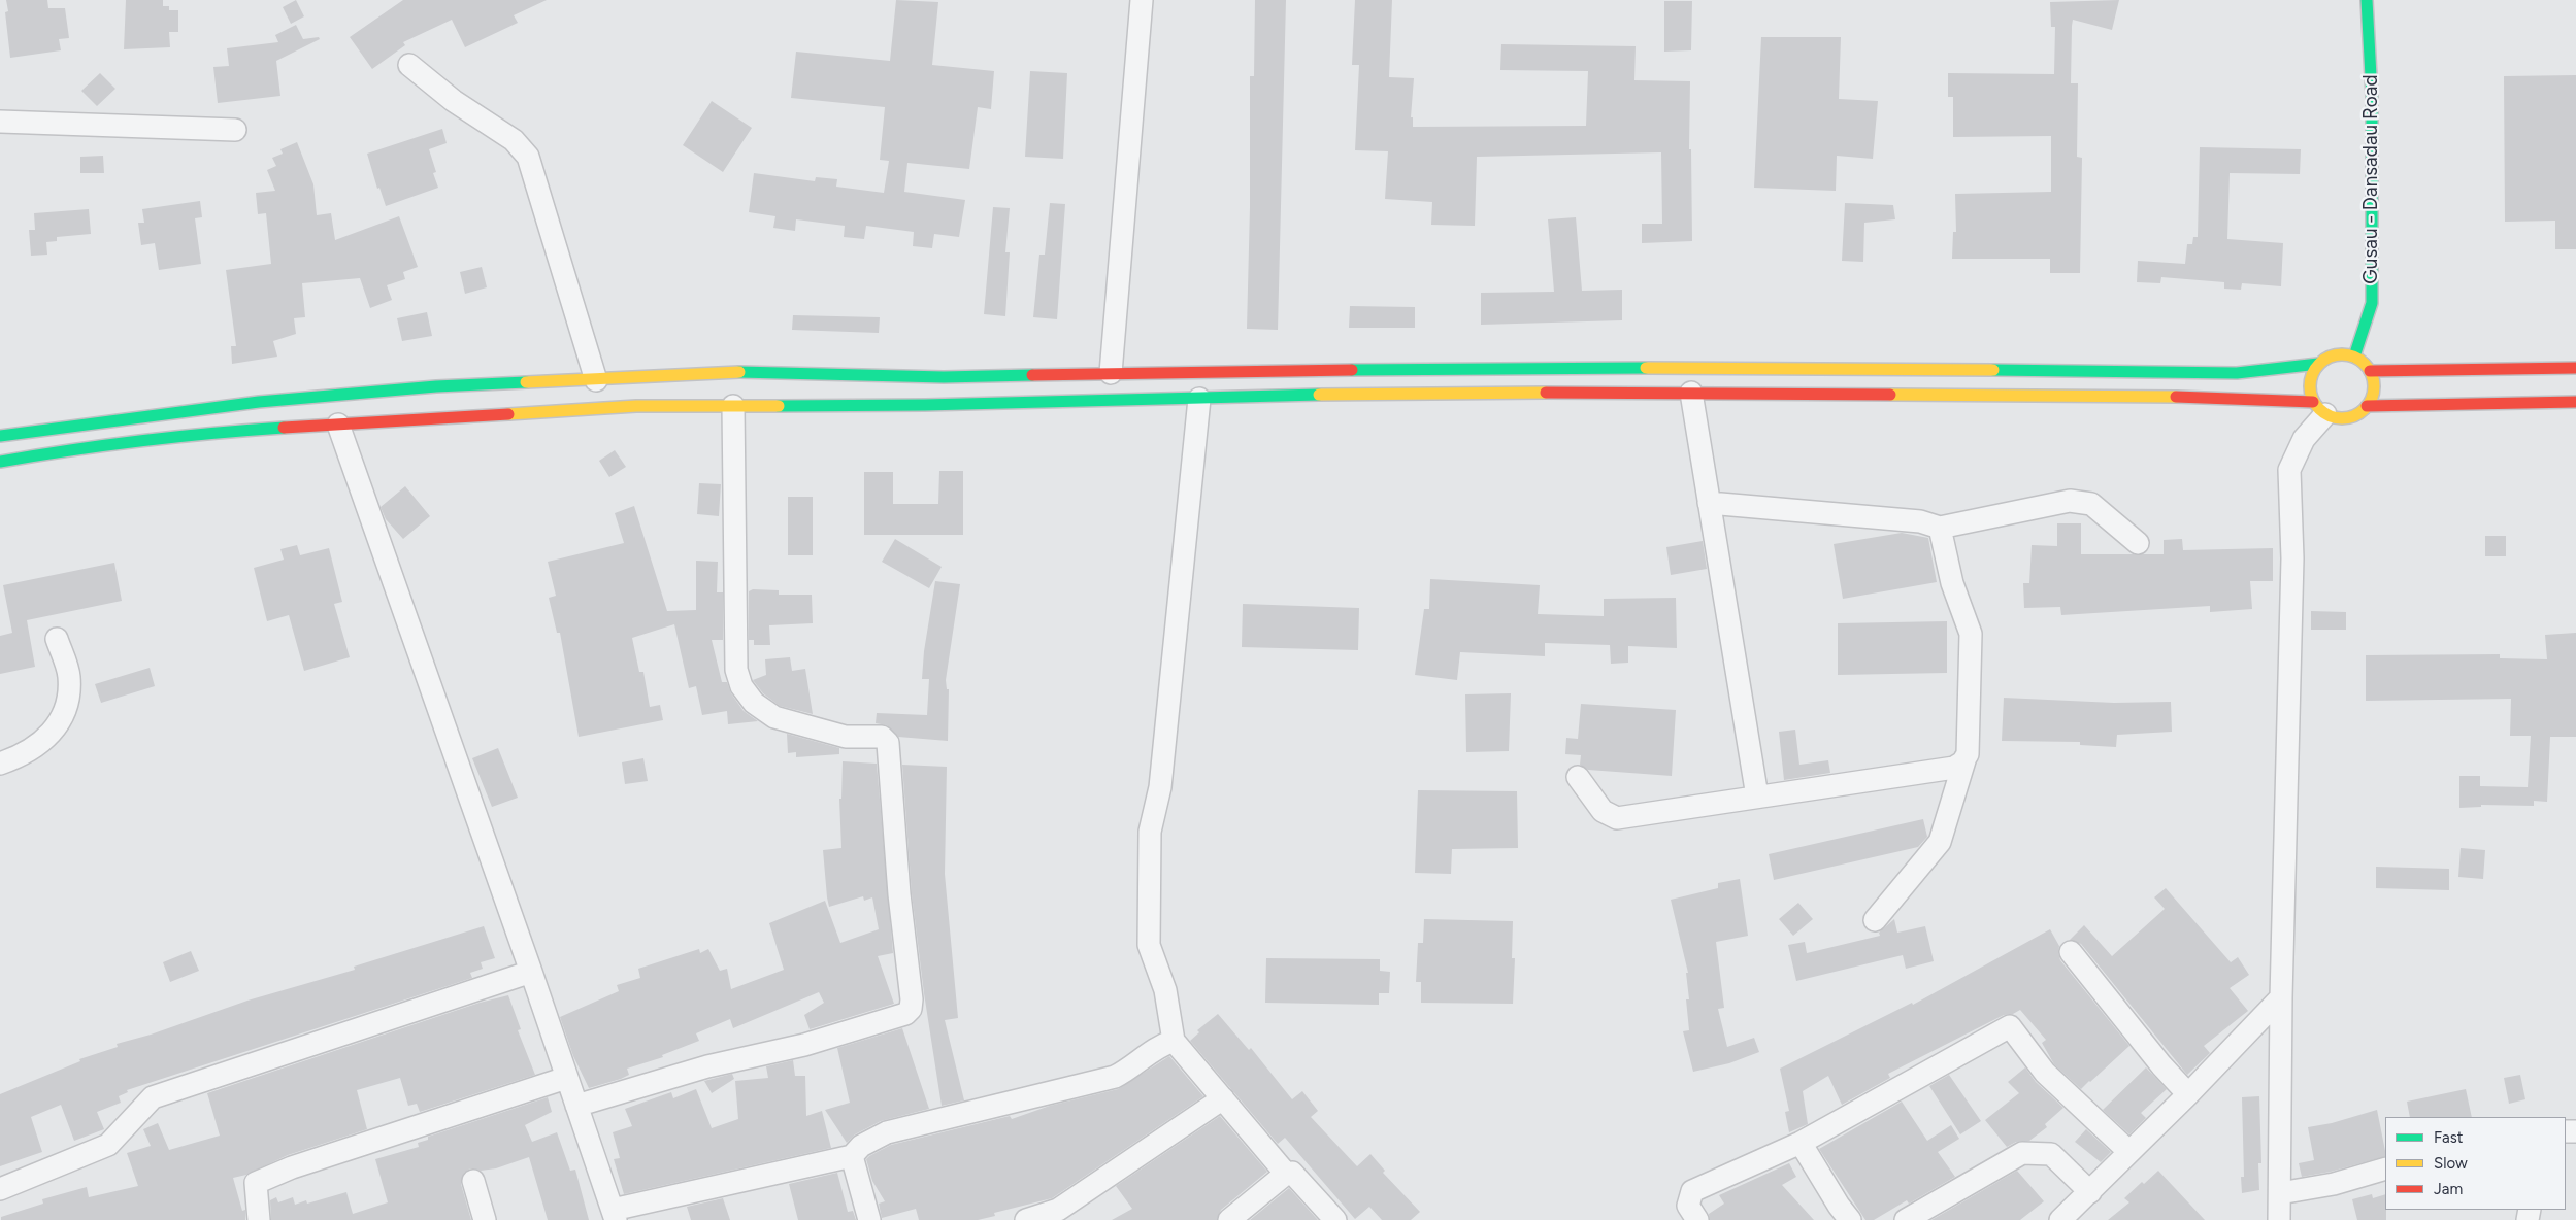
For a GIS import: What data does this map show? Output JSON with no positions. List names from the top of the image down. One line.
{"streets":{"main road":["Gusau - Dansadau Road"]},"legend":["Fast","Slow","Jam"]}
